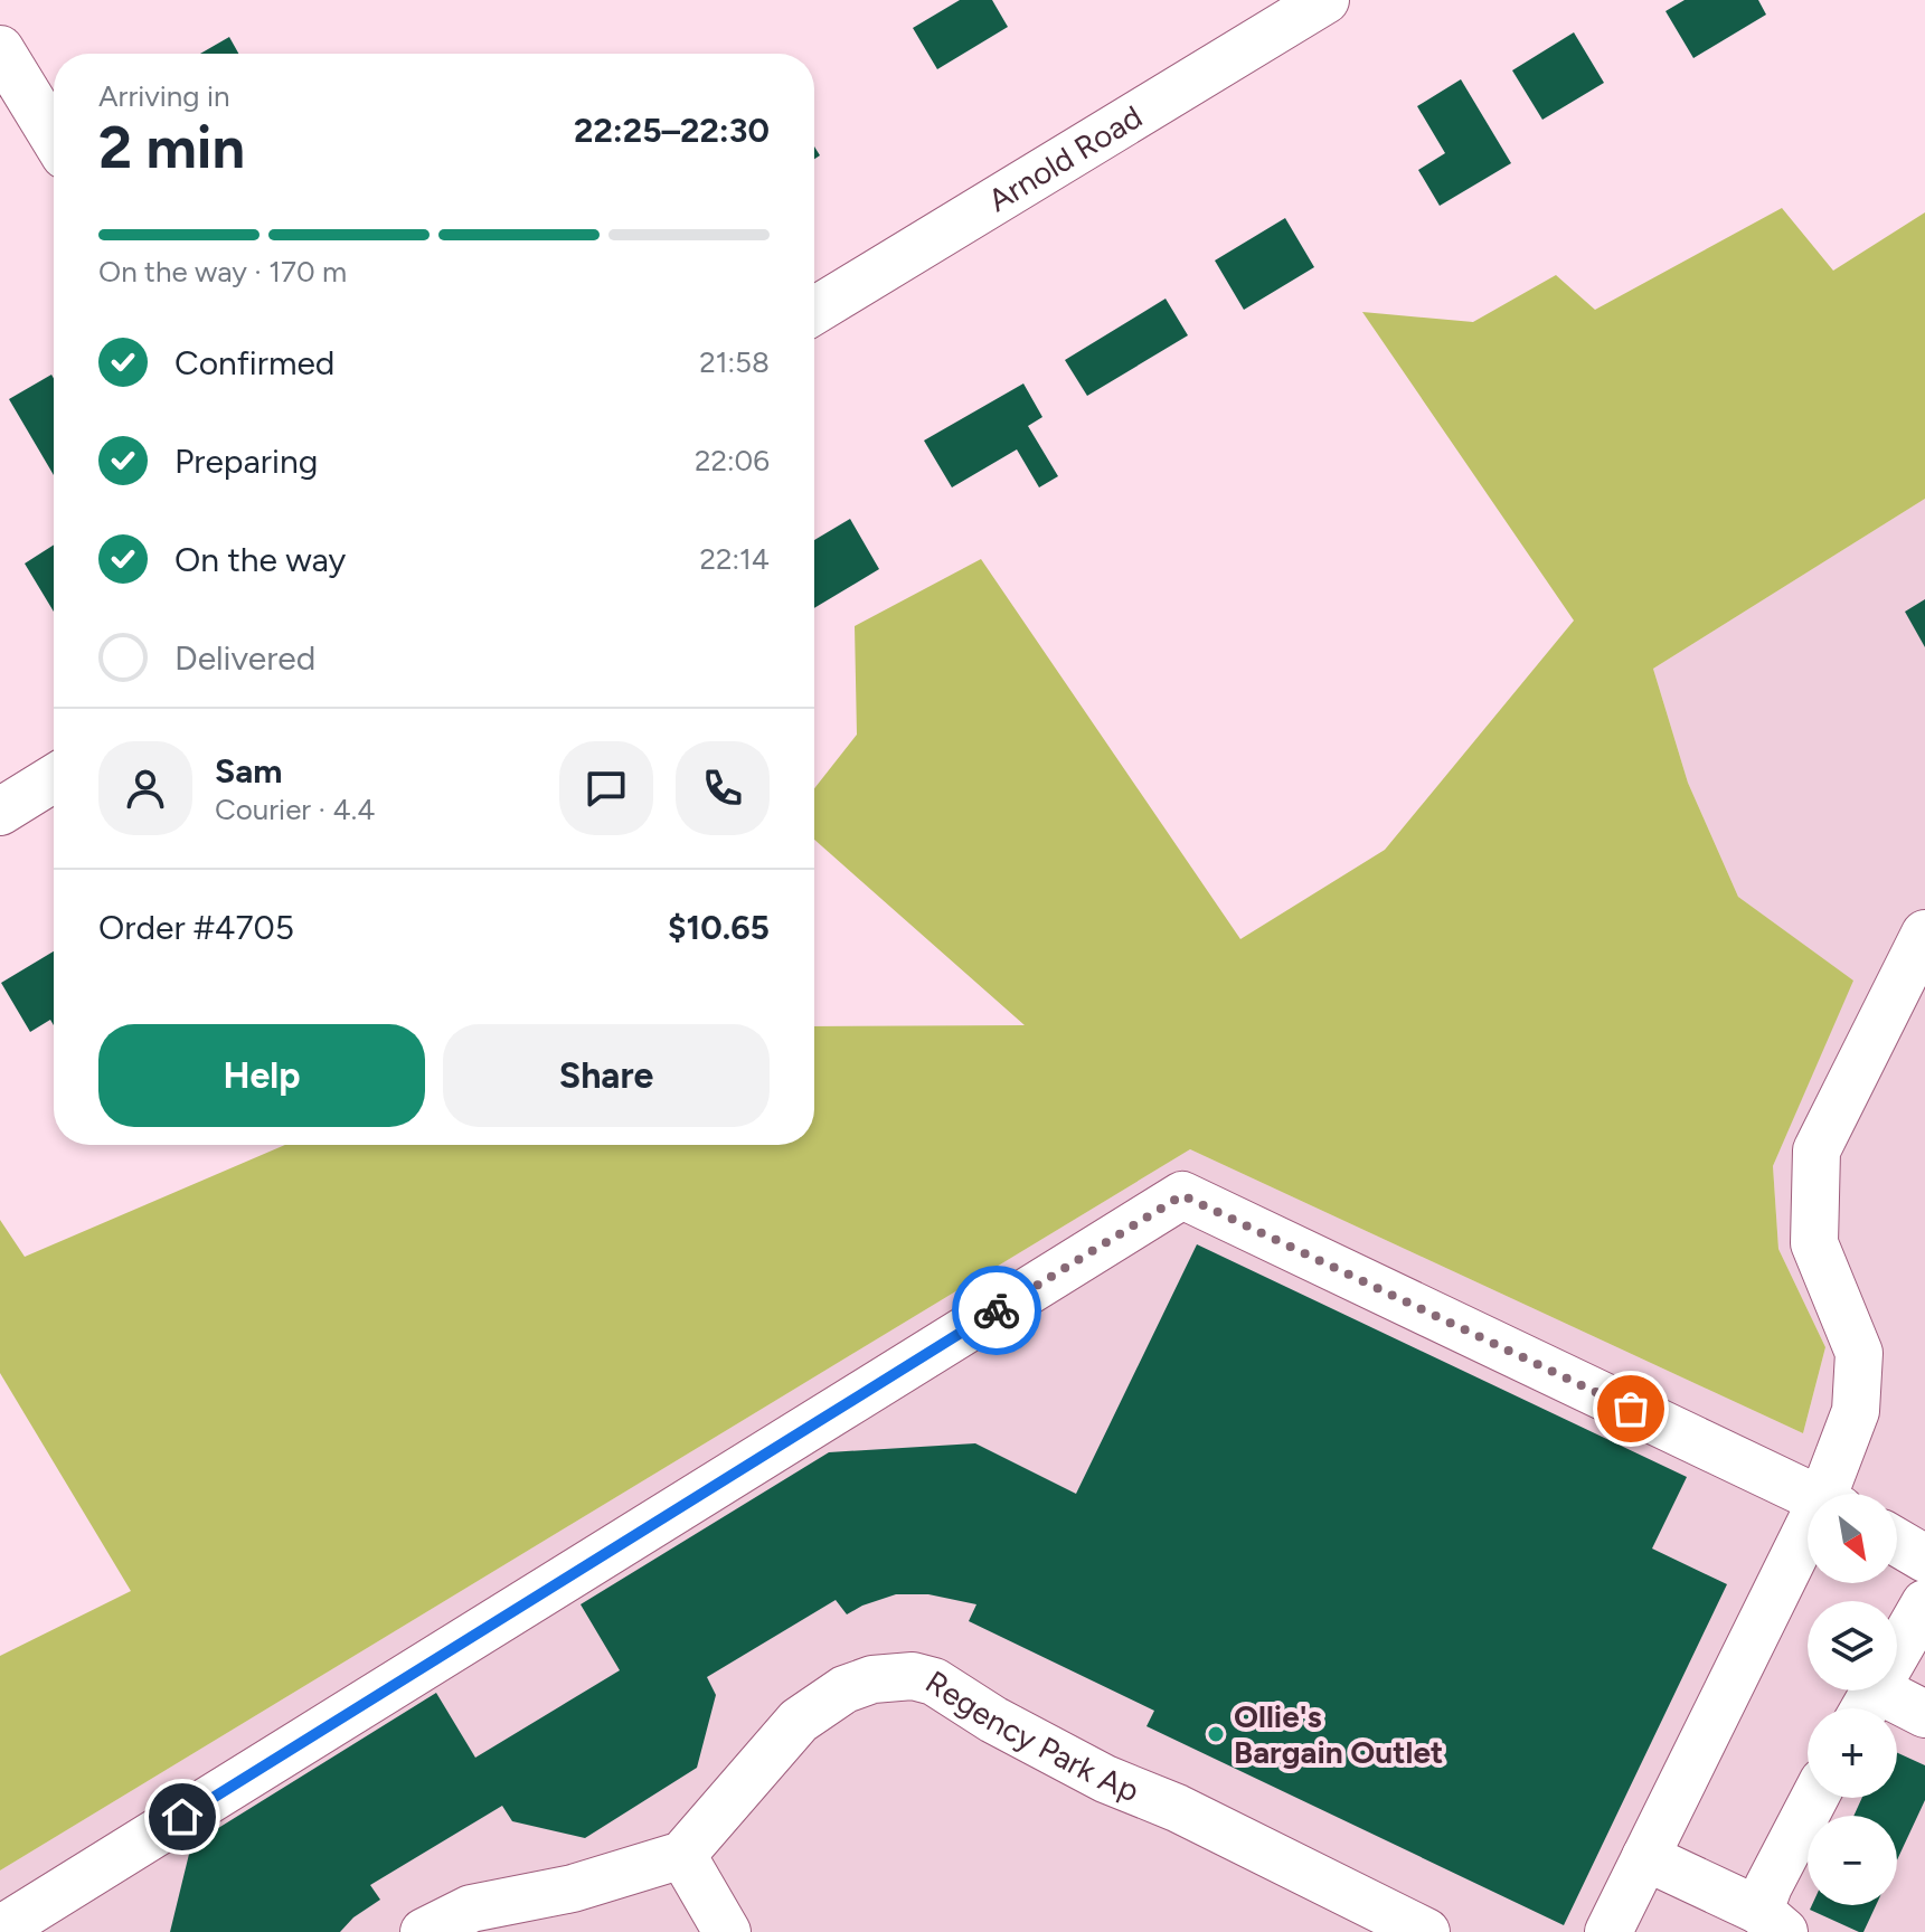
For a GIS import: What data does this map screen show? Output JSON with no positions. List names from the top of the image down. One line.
{"streets":{"street":["Arnold Road","Regency Park Ap"]},"places":["Ollie's Bargain Outlet"],"north":"bottom right","page":{"heading":["2 min","Arriving in","22:25–22:30"],"panel":["Sam","Courier · 4.4","Order #4705","$10.65"],"bar":"On the way · 170 m","list":[["Confirmed","21:58"],["Preparing","22:06"],["On the way","22:14"],"Delivered"],"buttons":["Help","Share"],"map_buttons":["+","−"]}}
